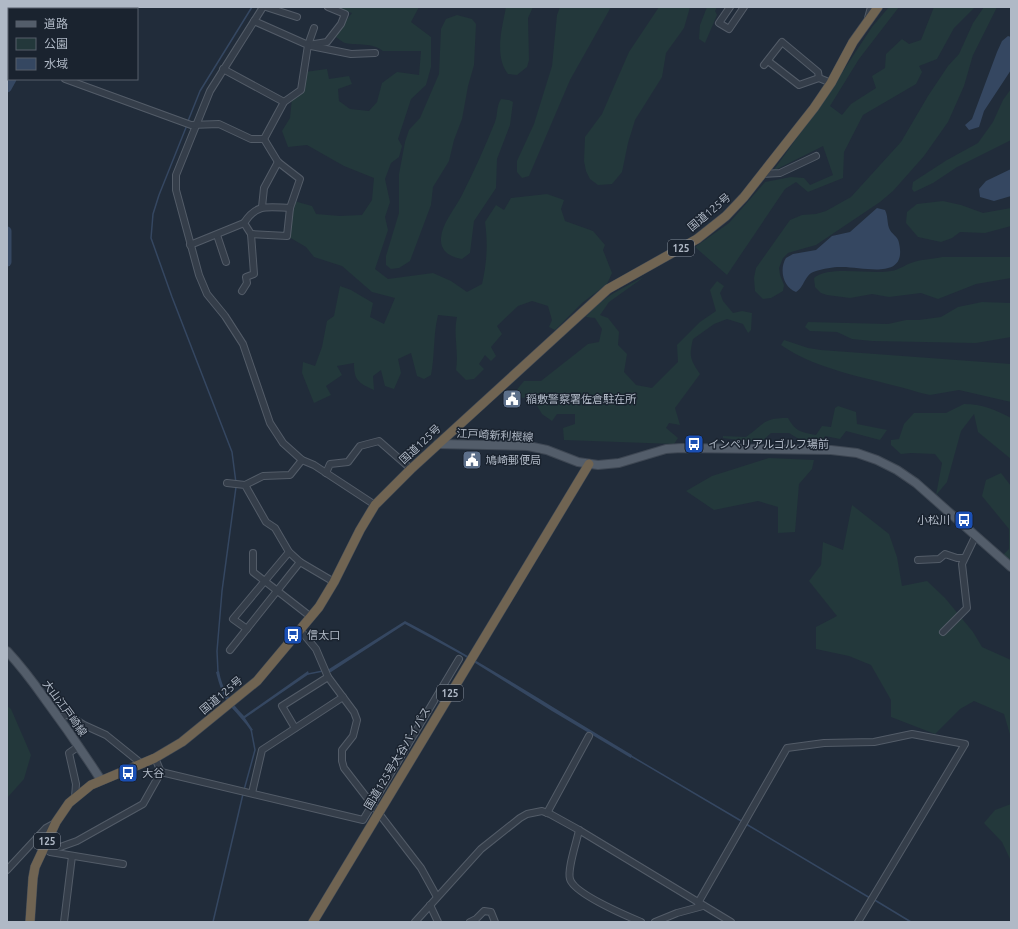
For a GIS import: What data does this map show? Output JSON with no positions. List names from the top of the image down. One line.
{"streets":{"highway":["国道125号","125","国道125号大谷バイパス"],"main road":["江戸崎新利根線","大山江戸崎線"]},"crossings":[["国道125号","江戸崎新利根線"],["国道125号","大山江戸崎線"],["江戸崎新利根線","国道125号大谷バイパス"]],"places":{"public building":["稲敷警察署佐倉駐在所","鳩崎郵便局"],"bus stop":["インペリアルゴルフ場前","小松川","信太口","大谷"]},"legend":["道路","公園","水域"]}
